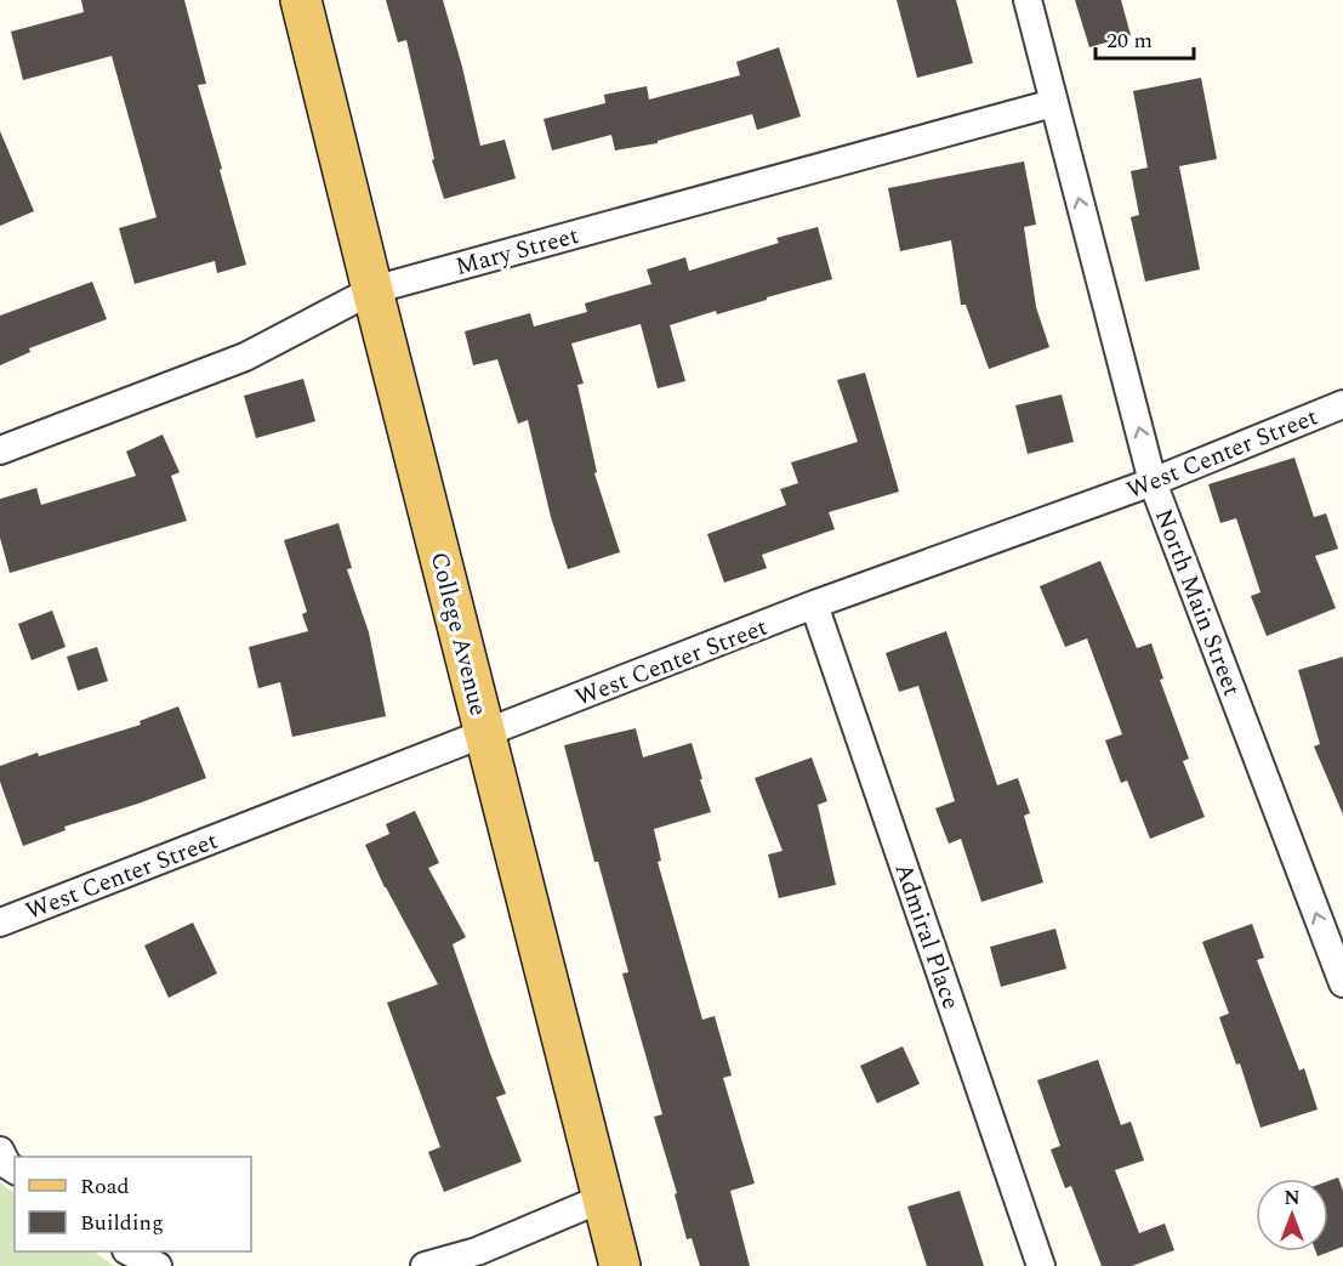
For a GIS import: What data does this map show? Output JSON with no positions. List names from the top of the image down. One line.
{"streets":{"main road":["College Avenue"],"street":["Mary Street","West Center Street","North Main Street","Admiral Place"]},"crossings":[["Mary Street","North Main Street"],["Mary Street","College Avenue"],["West Center Street","North Main Street"],["West Center Street","College Avenue"],["West Center Street","Admiral Place"]],"one_way":["North Main Street"],"legend":["Road","Building"],"scale_bar":"20 m","north":"top"}
